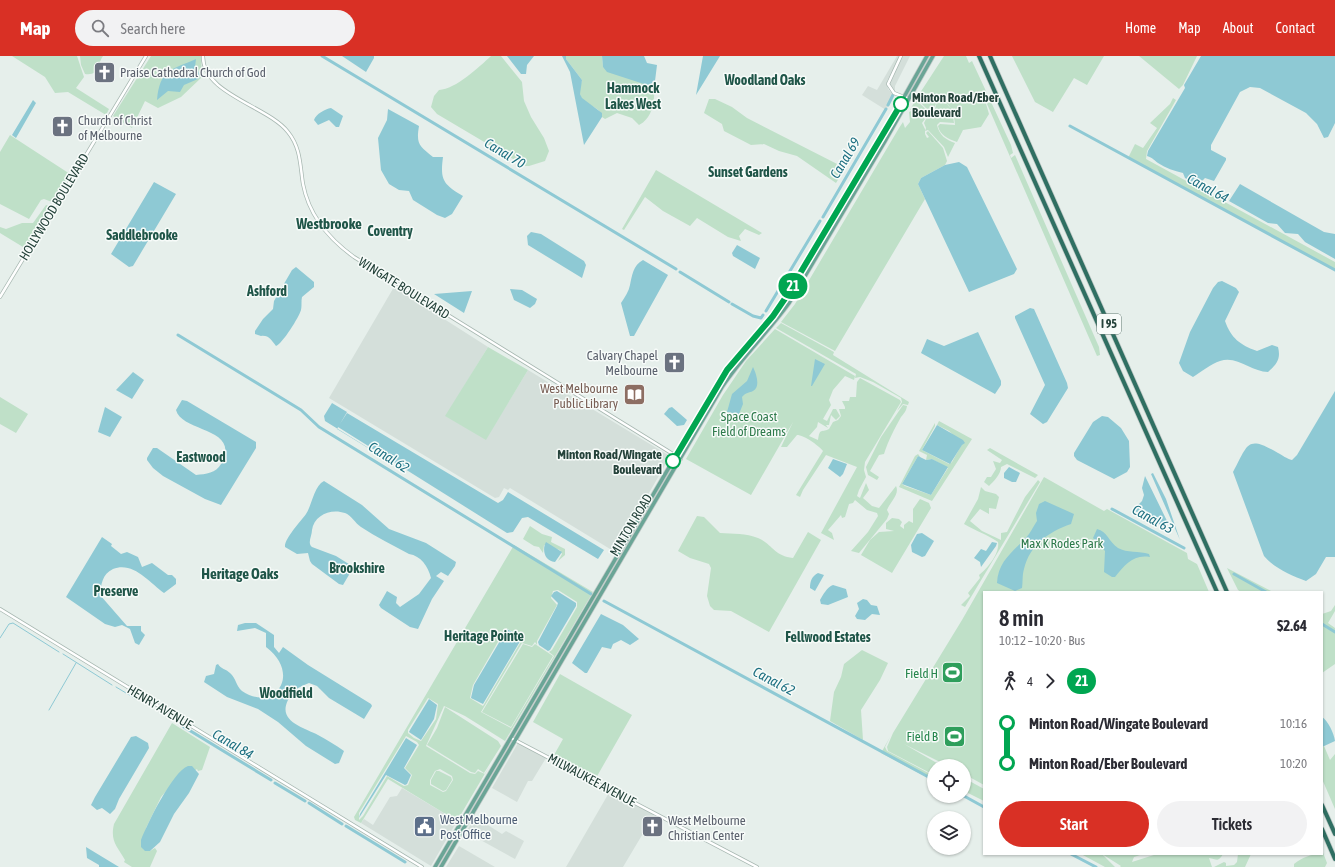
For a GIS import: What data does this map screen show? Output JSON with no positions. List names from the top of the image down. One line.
{"streets":{"highway":["I 95"],"main road":["MINTON ROAD"],"street":["HOLLYWOOD BOULEVARD","WINGATE BOULEVARD","HENRY AVENUE","MILWAUKEE AVENUE"]},"crossings":[["WINGATE BOULEVARD","MINTON ROAD"],["MINTON ROAD","MILWAUKEE AVENUE"]],"districts":["Woodland Oaks","Hammock Lakes West","Sunset Gardens","Westbrooke","Coventry","Saddlebrooke","Ashford","Eastwood","Brookshire","Heritage Oaks","Preserve","Heritage Pointe","Fellwood Estates","Woodfield"],"water":["Canal 70","Canal 69","Canal 64","Canal 62","Canal 63","Canal 84"],"parks":["Space Coast Field of Dreams","Max K Rodes Park"],"places":{"church":["Praise Cathedral Church of God","Church of Christ of Melbourne","Calvary Chapel Melbourne","West Melbourne Christian Center"],"other":["Minton Road/Eber Boulevard","Minton Road/Wingate Boulevard"],"library":["West Melbourne Public Library"],"sports":["Field H","Field B"],"public building":["West Melbourne Post Office"]},"lines":["bus line 21"],"page":{"header":"Map","search":"Search here","nav":["Home","Map","About","Contact"],"on_map":"21","heading":["8 min","10:12 – 10:20 · Bus","$2.64"],"legs":["4","21"],"list":[{"name":"Minton Road/Wingate Boulevard","value":"10:16"},{"name":"Minton Road/Eber Boulevard","value":"10:20"}],"buttons":["Start","Tickets"]}}
